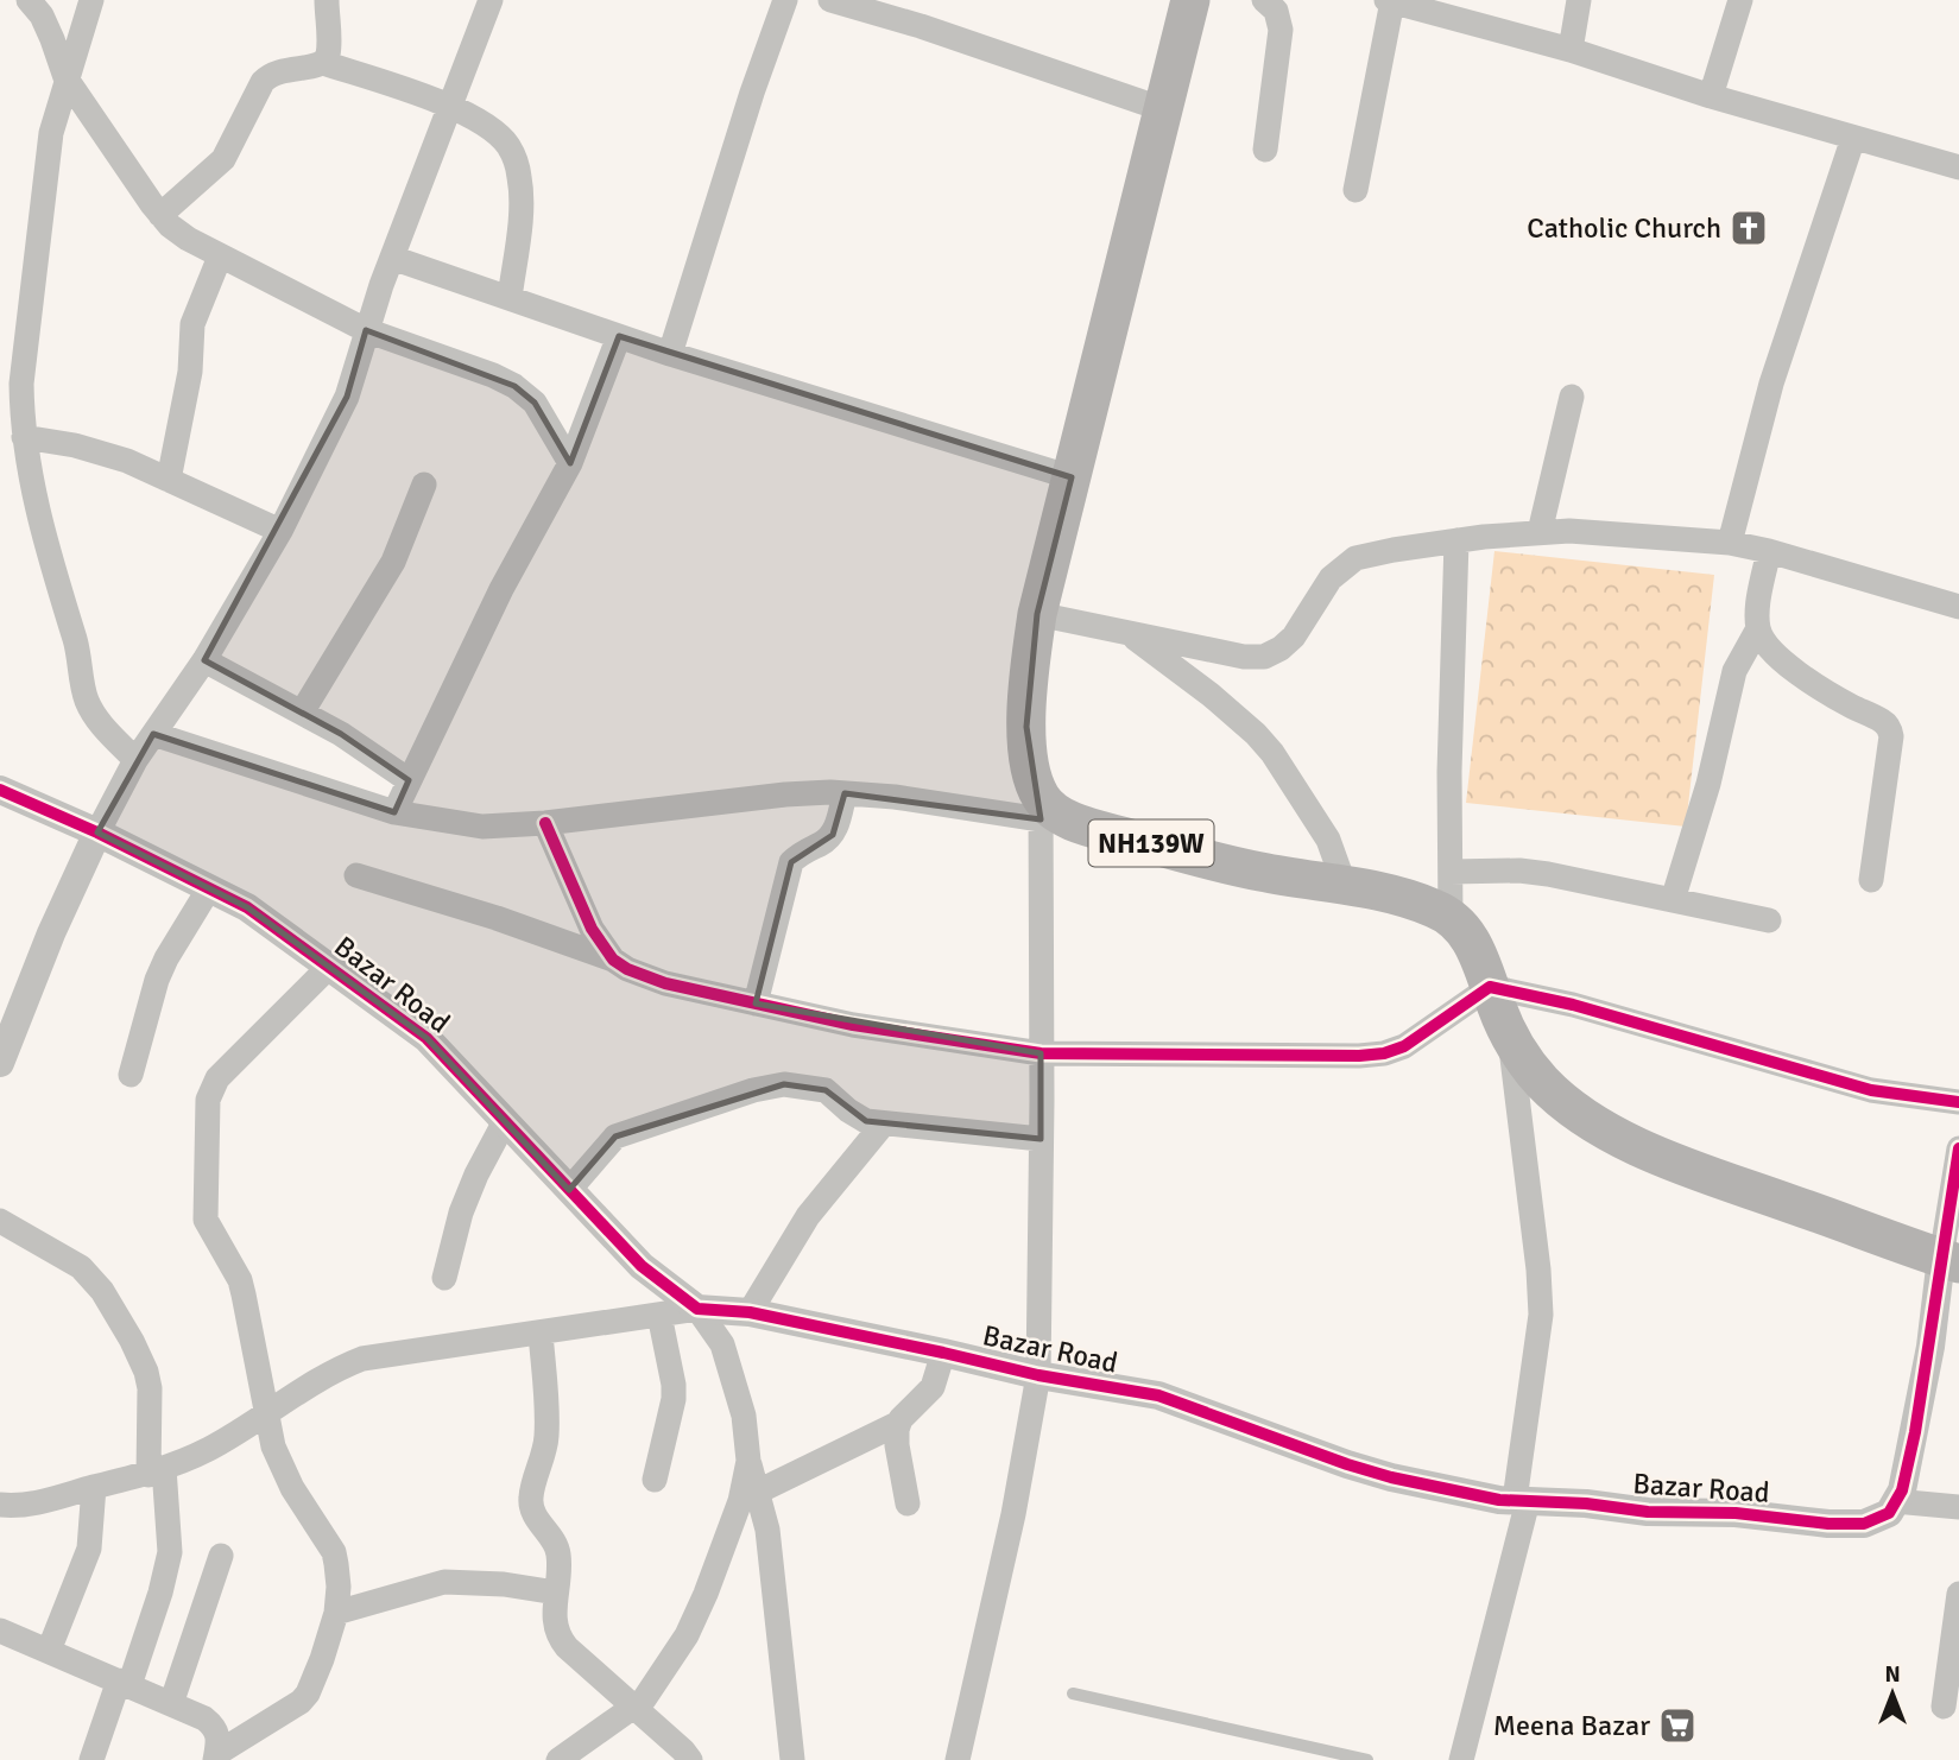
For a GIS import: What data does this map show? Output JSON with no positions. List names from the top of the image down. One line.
{"streets":{"highway":["NH139W"],"street":["Bazar Road"]},"places":{"church":["Catholic Church"],"supermarket":["Meena Bazar"]},"north":"top"}
